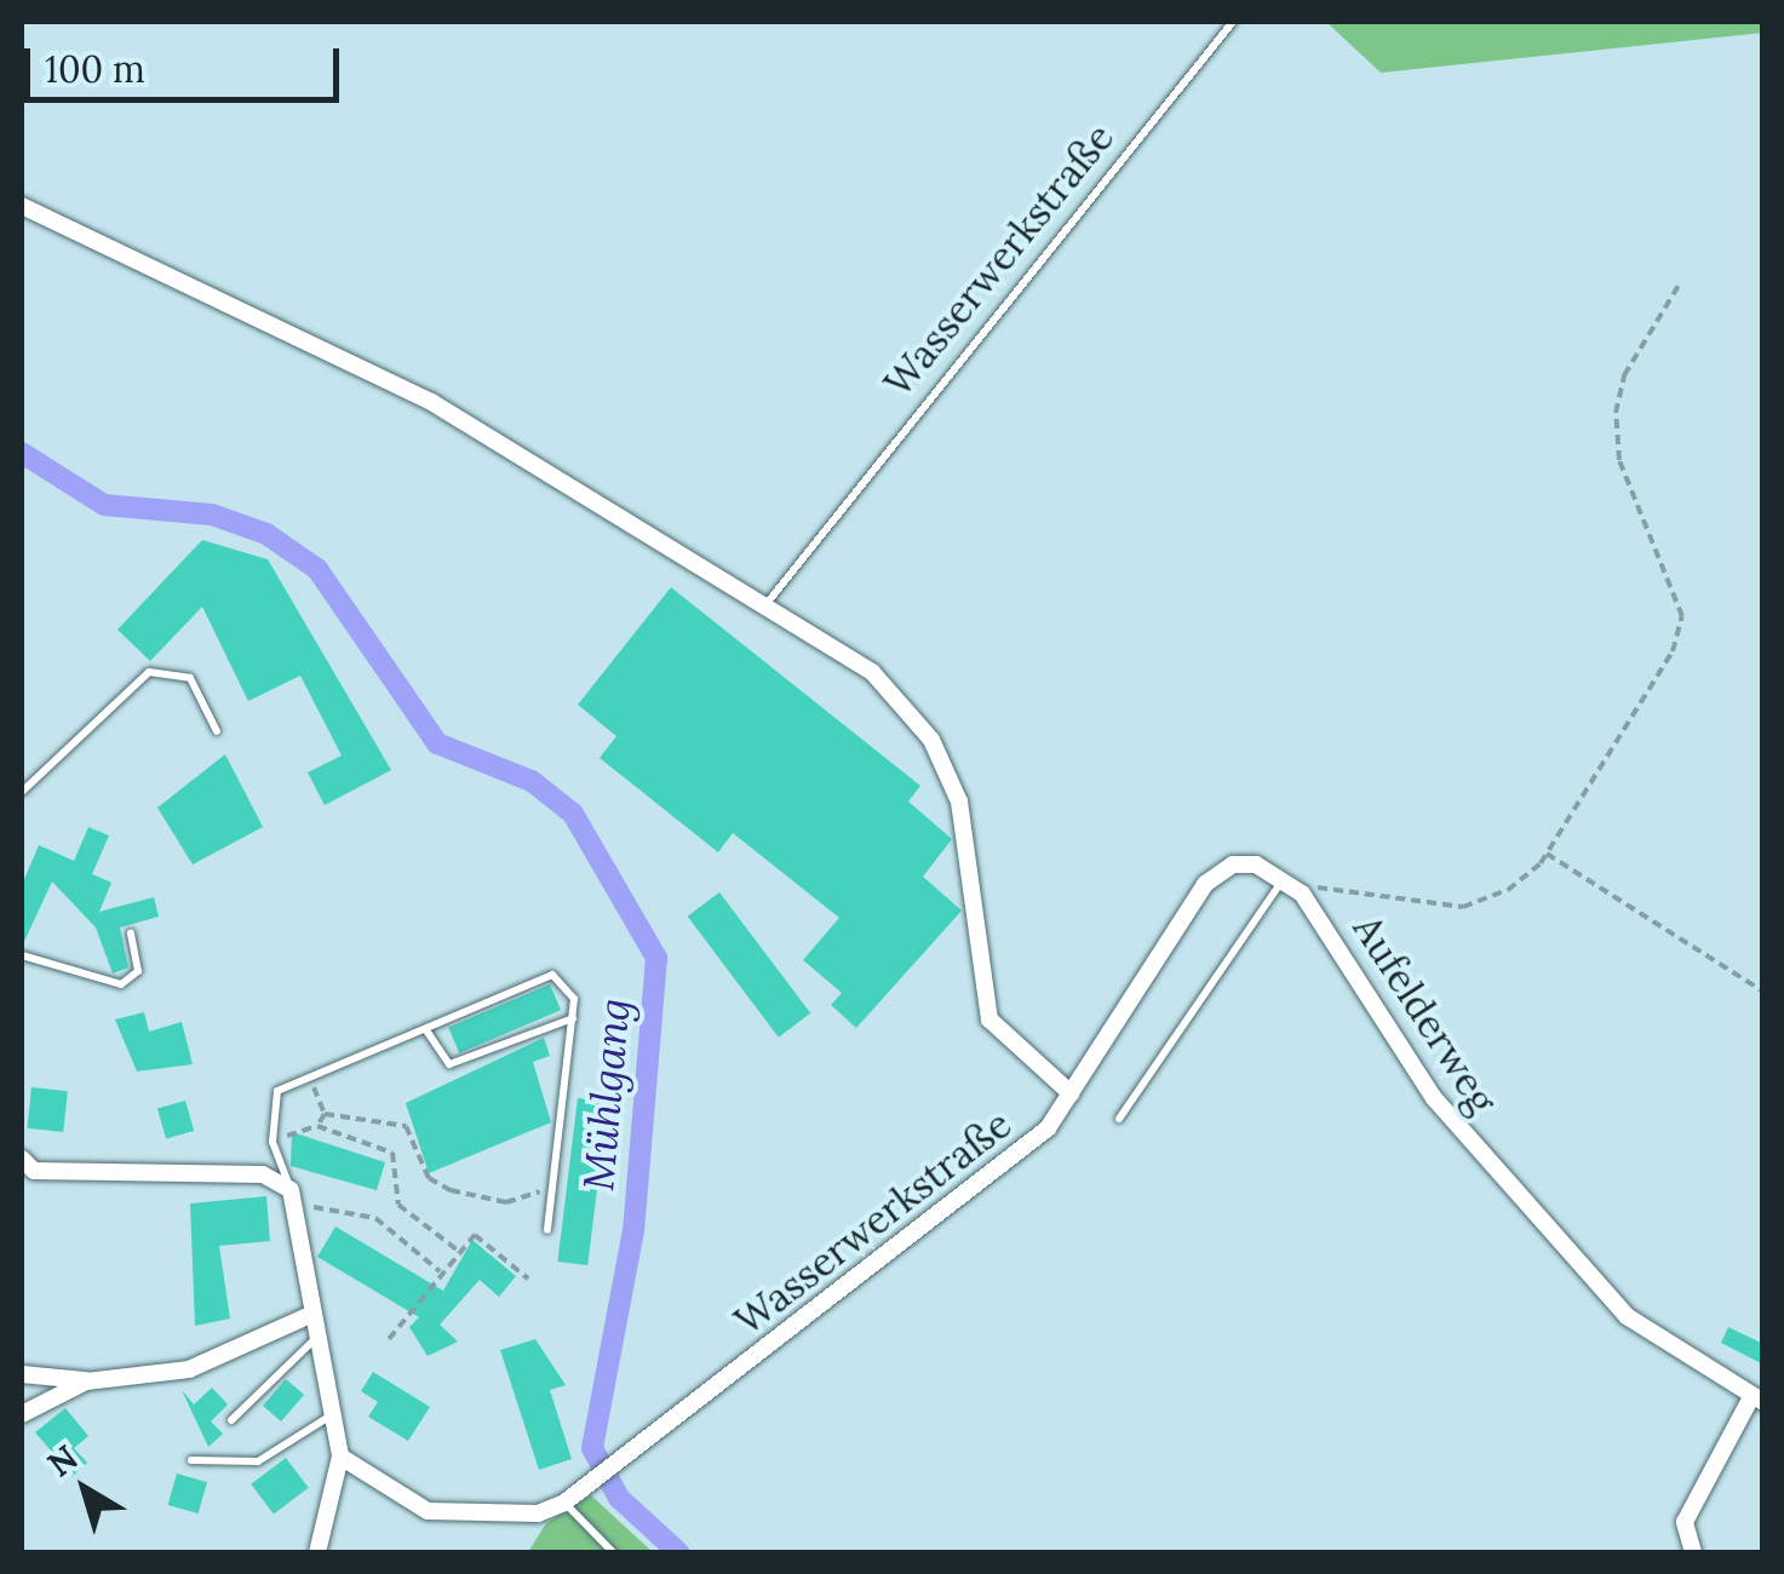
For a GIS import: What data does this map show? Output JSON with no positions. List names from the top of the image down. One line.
{"streets":{"street":["Wasserwerkstraße","Aufelderweg"]},"water":["Mühlgang"],"scale_bar":"100 m","north":"top left"}
